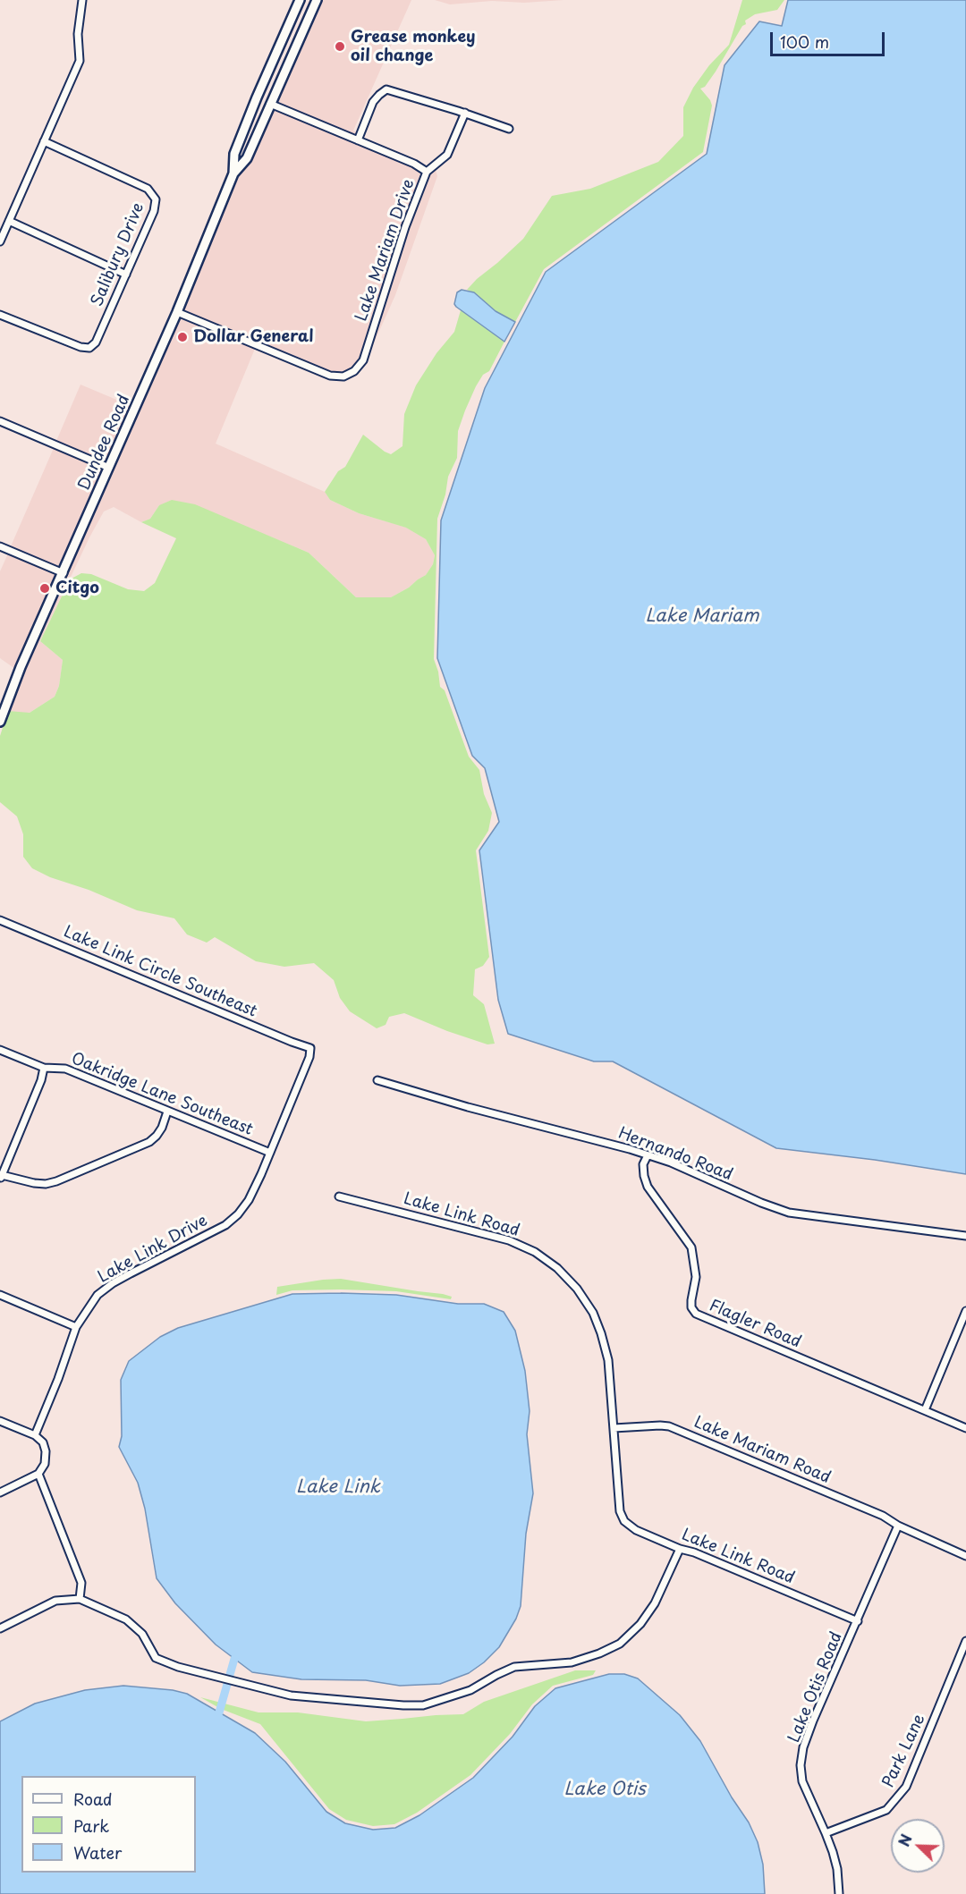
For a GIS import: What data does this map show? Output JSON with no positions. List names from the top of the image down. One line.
{"streets":{"main road":["Dundee Road"],"street":["Lake Mariam Drive","Salibury Drive","Lake Link Circle Southeast","Oakridge Lane Southeast","Hernando Road","Lake Link Road","Lake Link Drive","Flagler Road","Lake Mariam Road","Lake Otis Road","Park Lane"]},"crossings":[["Lake Mariam Drive","Dundee Road"],["Lake Link Circle Southeast","Lake Link Drive"],["Oakridge Lane Southeast","Lake Link Drive"],["Hernando Road","Flagler Road"],["Lake Link Road","Lake Mariam Road"],["Lake Link Road","Lake Otis Road"],["Lake Mariam Road","Lake Otis Road"],["Lake Otis Road","Park Lane"]],"water":["Lake Mariam","Lake Link","Lake Otis"],"places":["Grease monkey oil change","Dollar General","Citgo"],"legend":["Road","Park","Water"],"scale_bar":"100 m","north":"top left"}
